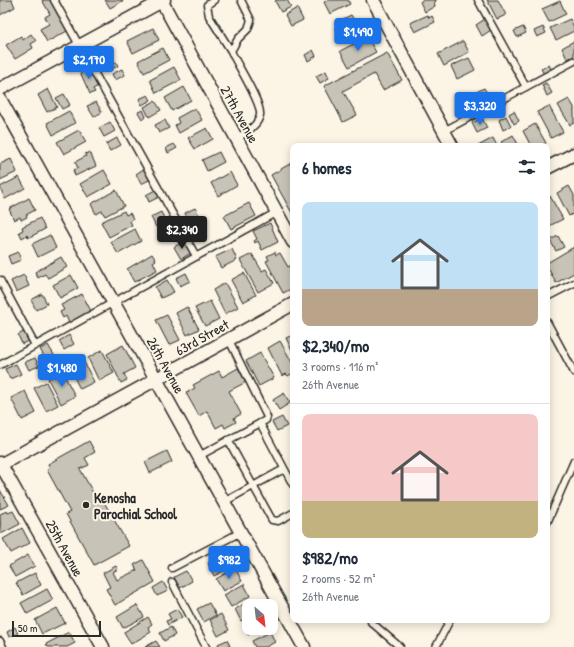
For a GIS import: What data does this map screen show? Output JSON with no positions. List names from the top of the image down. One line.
{"streets":{"street":["27th Avenue","63rd Street","26th Avenue","25th Avenue"]},"crossings":[["63rd Street","26th Avenue"],["63rd Street","25th Avenue"]],"places":["Kenosha Parochial School"],"scale_bar":"50 m","north":"bottom right","page":{"price":["$1,490","$2,170","$3,320","$2,340","$1,480","$982"],"heading":"6 homes","list":[{"name":"$2,340/mo","note":"3 rooms · 116 m² · 26th Avenue"},{"name":"$982/mo","note":"2 rooms · 52 m² · 26th Avenue"}],"scale":"50 m"}}
